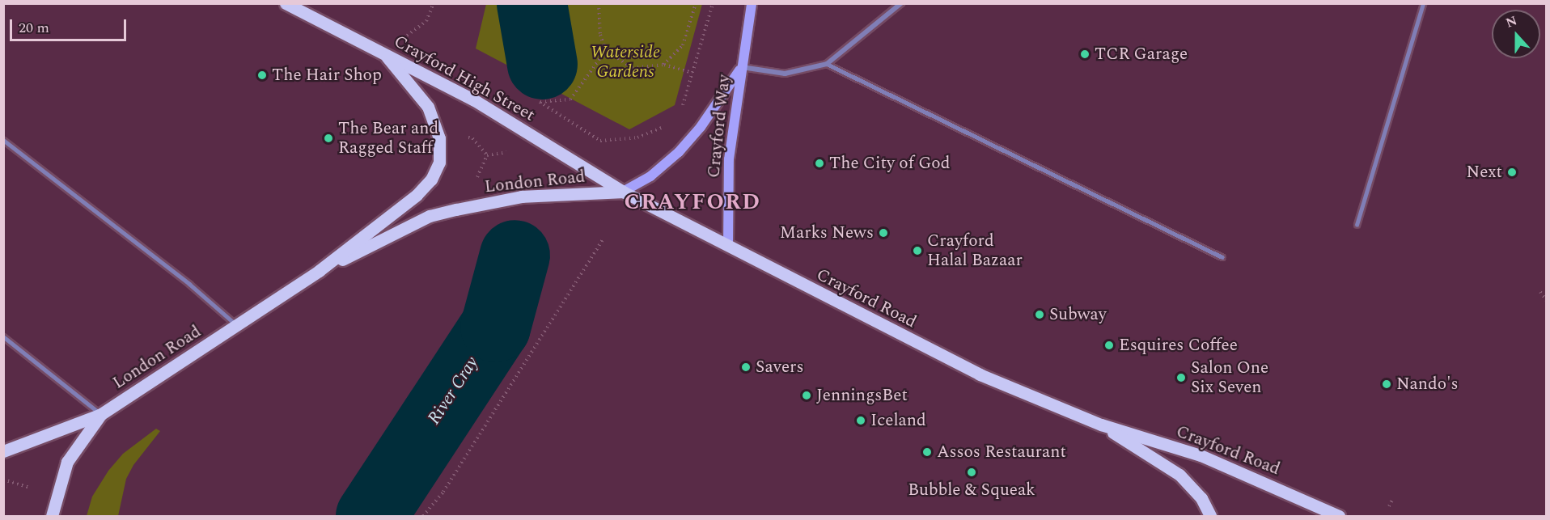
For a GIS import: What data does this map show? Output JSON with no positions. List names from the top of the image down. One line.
{"streets":{"main road":["Crayford High Street","Crayford Way","London Road","Crayford Road"]},"crossings":[["Crayford High Street","Crayford Way"],["Crayford High Street","London Road"],["Crayford High Street","Crayford Road"],["Crayford Way","London Road"],["Crayford Way","Crayford Road"],["London Road","Crayford Road"]],"districts":["CRAYFORD"],"water":["River Cray"],"parks":["Waterside Gardens"],"places":["TCR Garage","The Hair Shop","The Bear and Ragged Staff","The City of God","Next","Marks News","Crayford Halal Bazaar","Subway","Esquires Coffee","Savers","Salon One Six Seven","Nando's","JenningsBet","Iceland","Assos Restaurant","Bubble & Squeak"],"scale_bar":"20 m","north":"top"}
